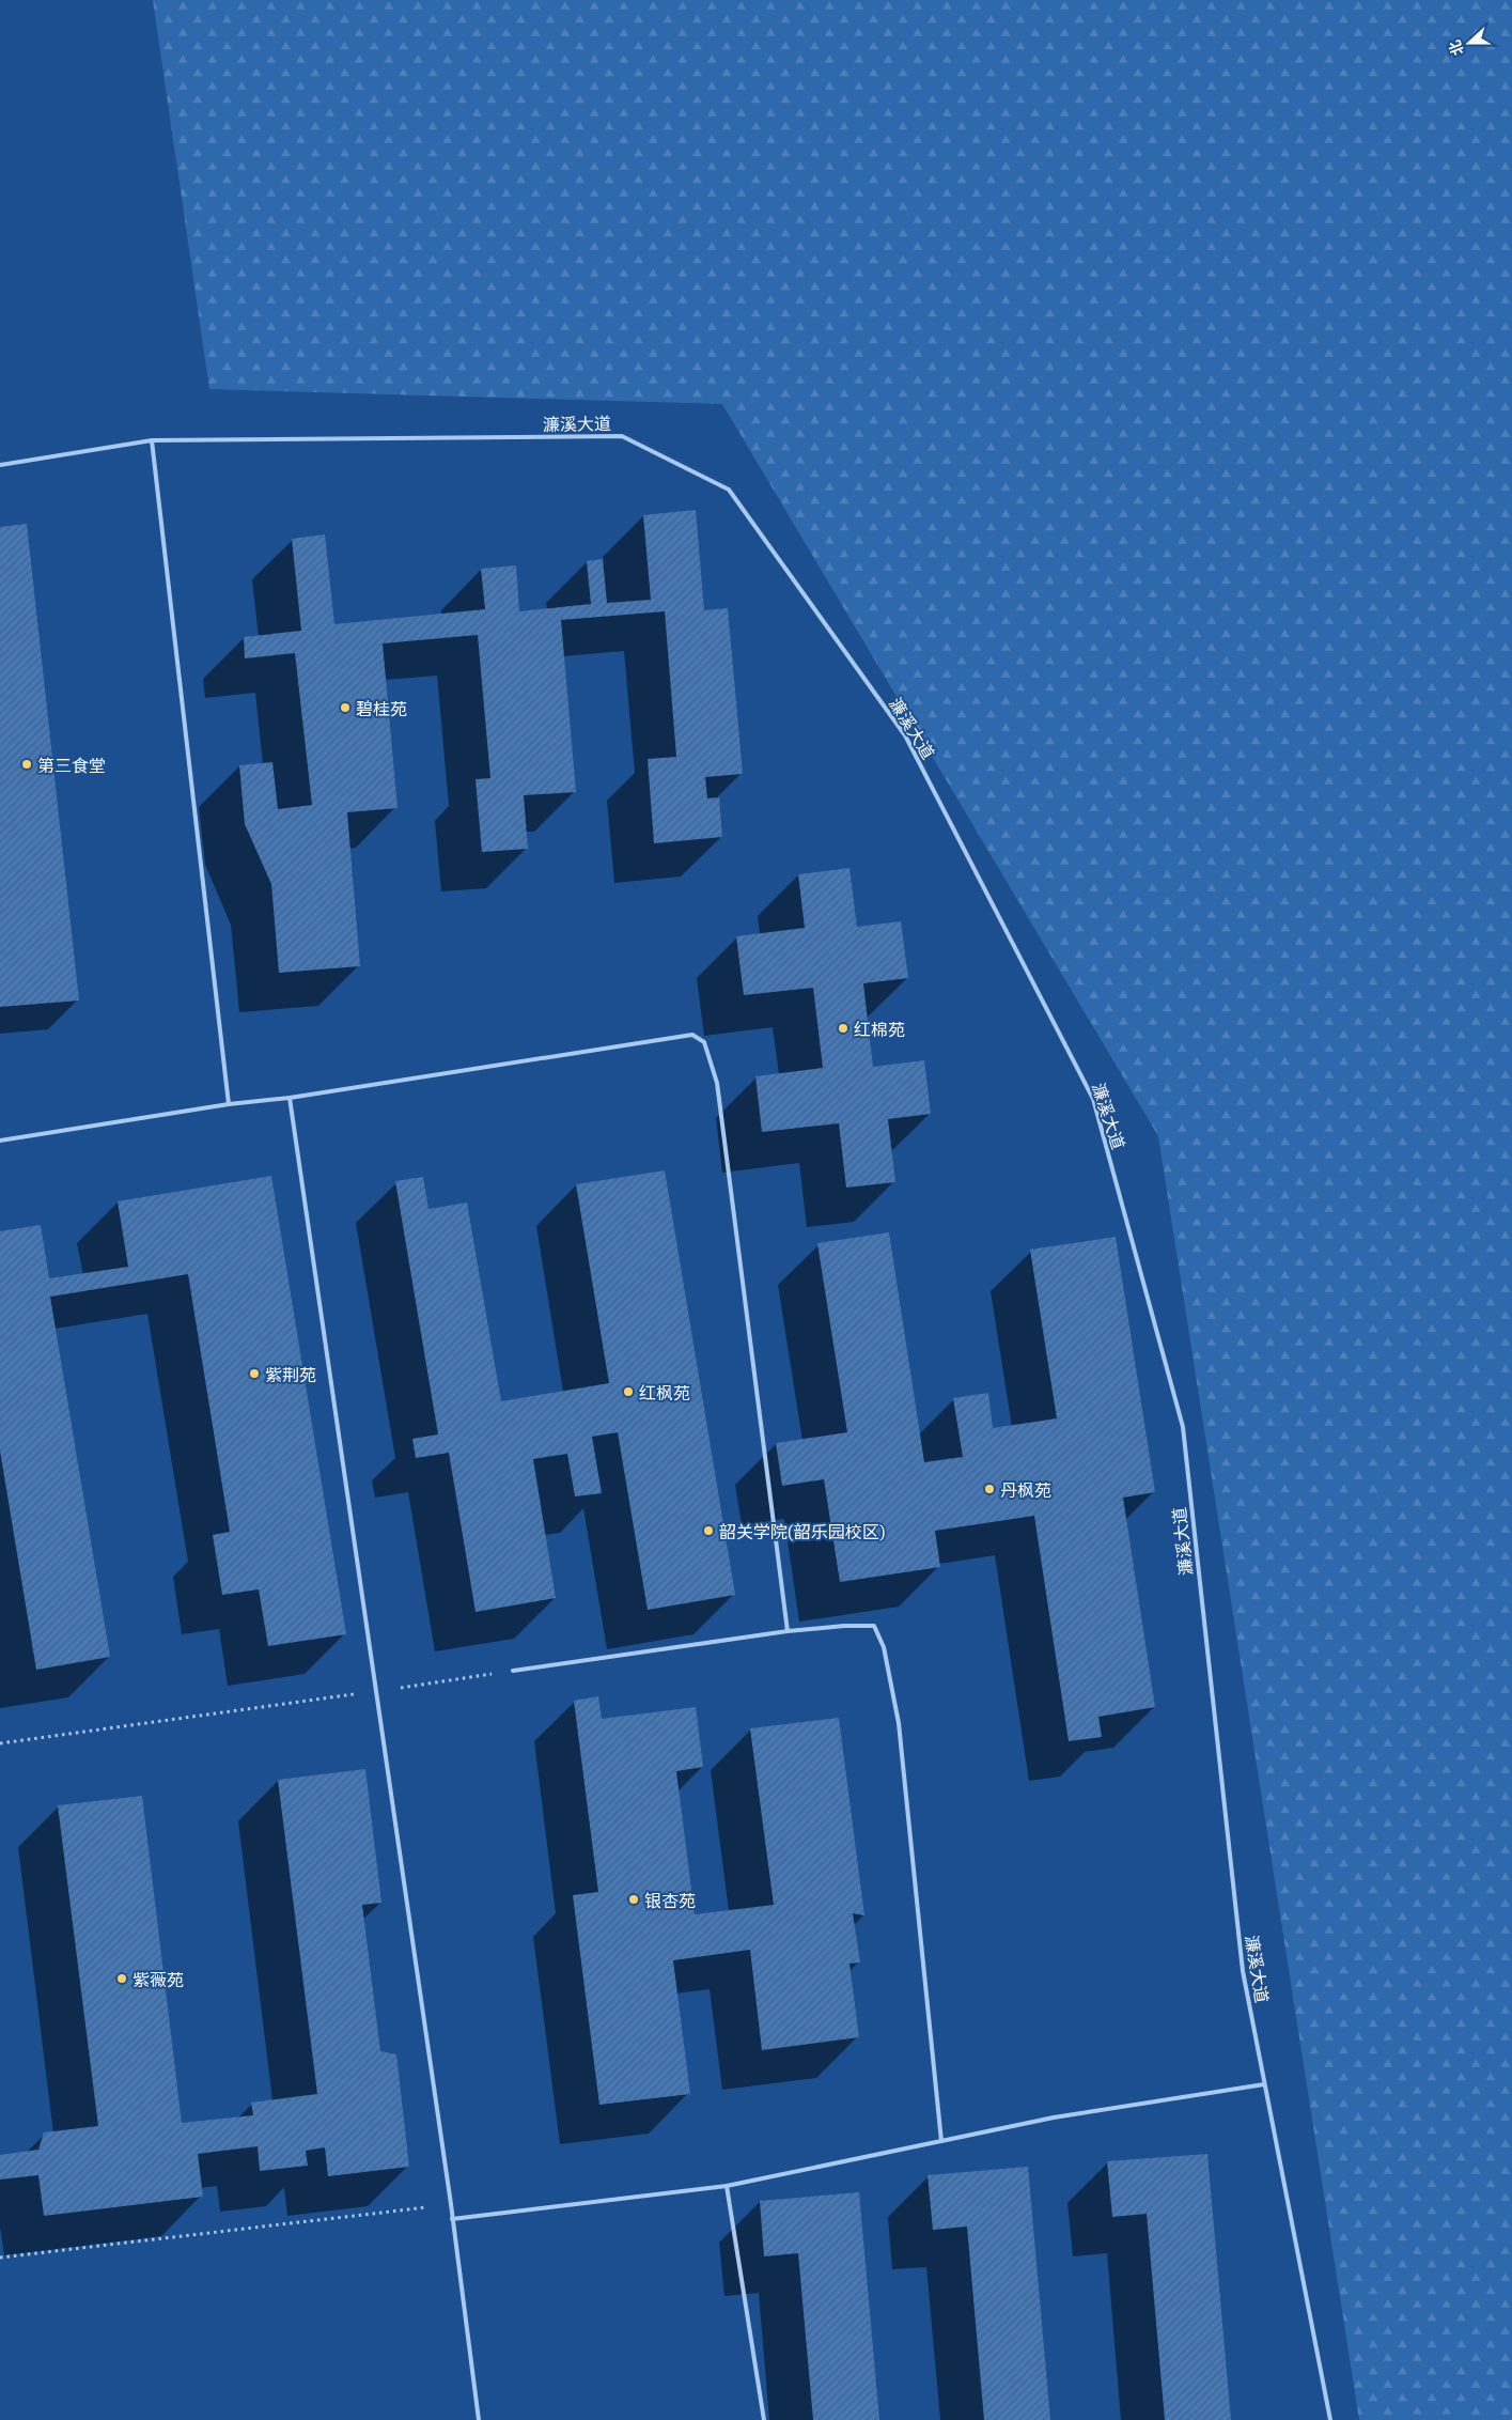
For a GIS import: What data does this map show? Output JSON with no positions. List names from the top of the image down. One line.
{"streets":{"lane":["濂溪大道"]},"places":["碧桂苑","第三食堂","红棉苑","紫荆苑","红枫苑","丹枫苑","韶关学院(韶乐园校区)","银杏苑","紫薇苑"],"north":"left"}
